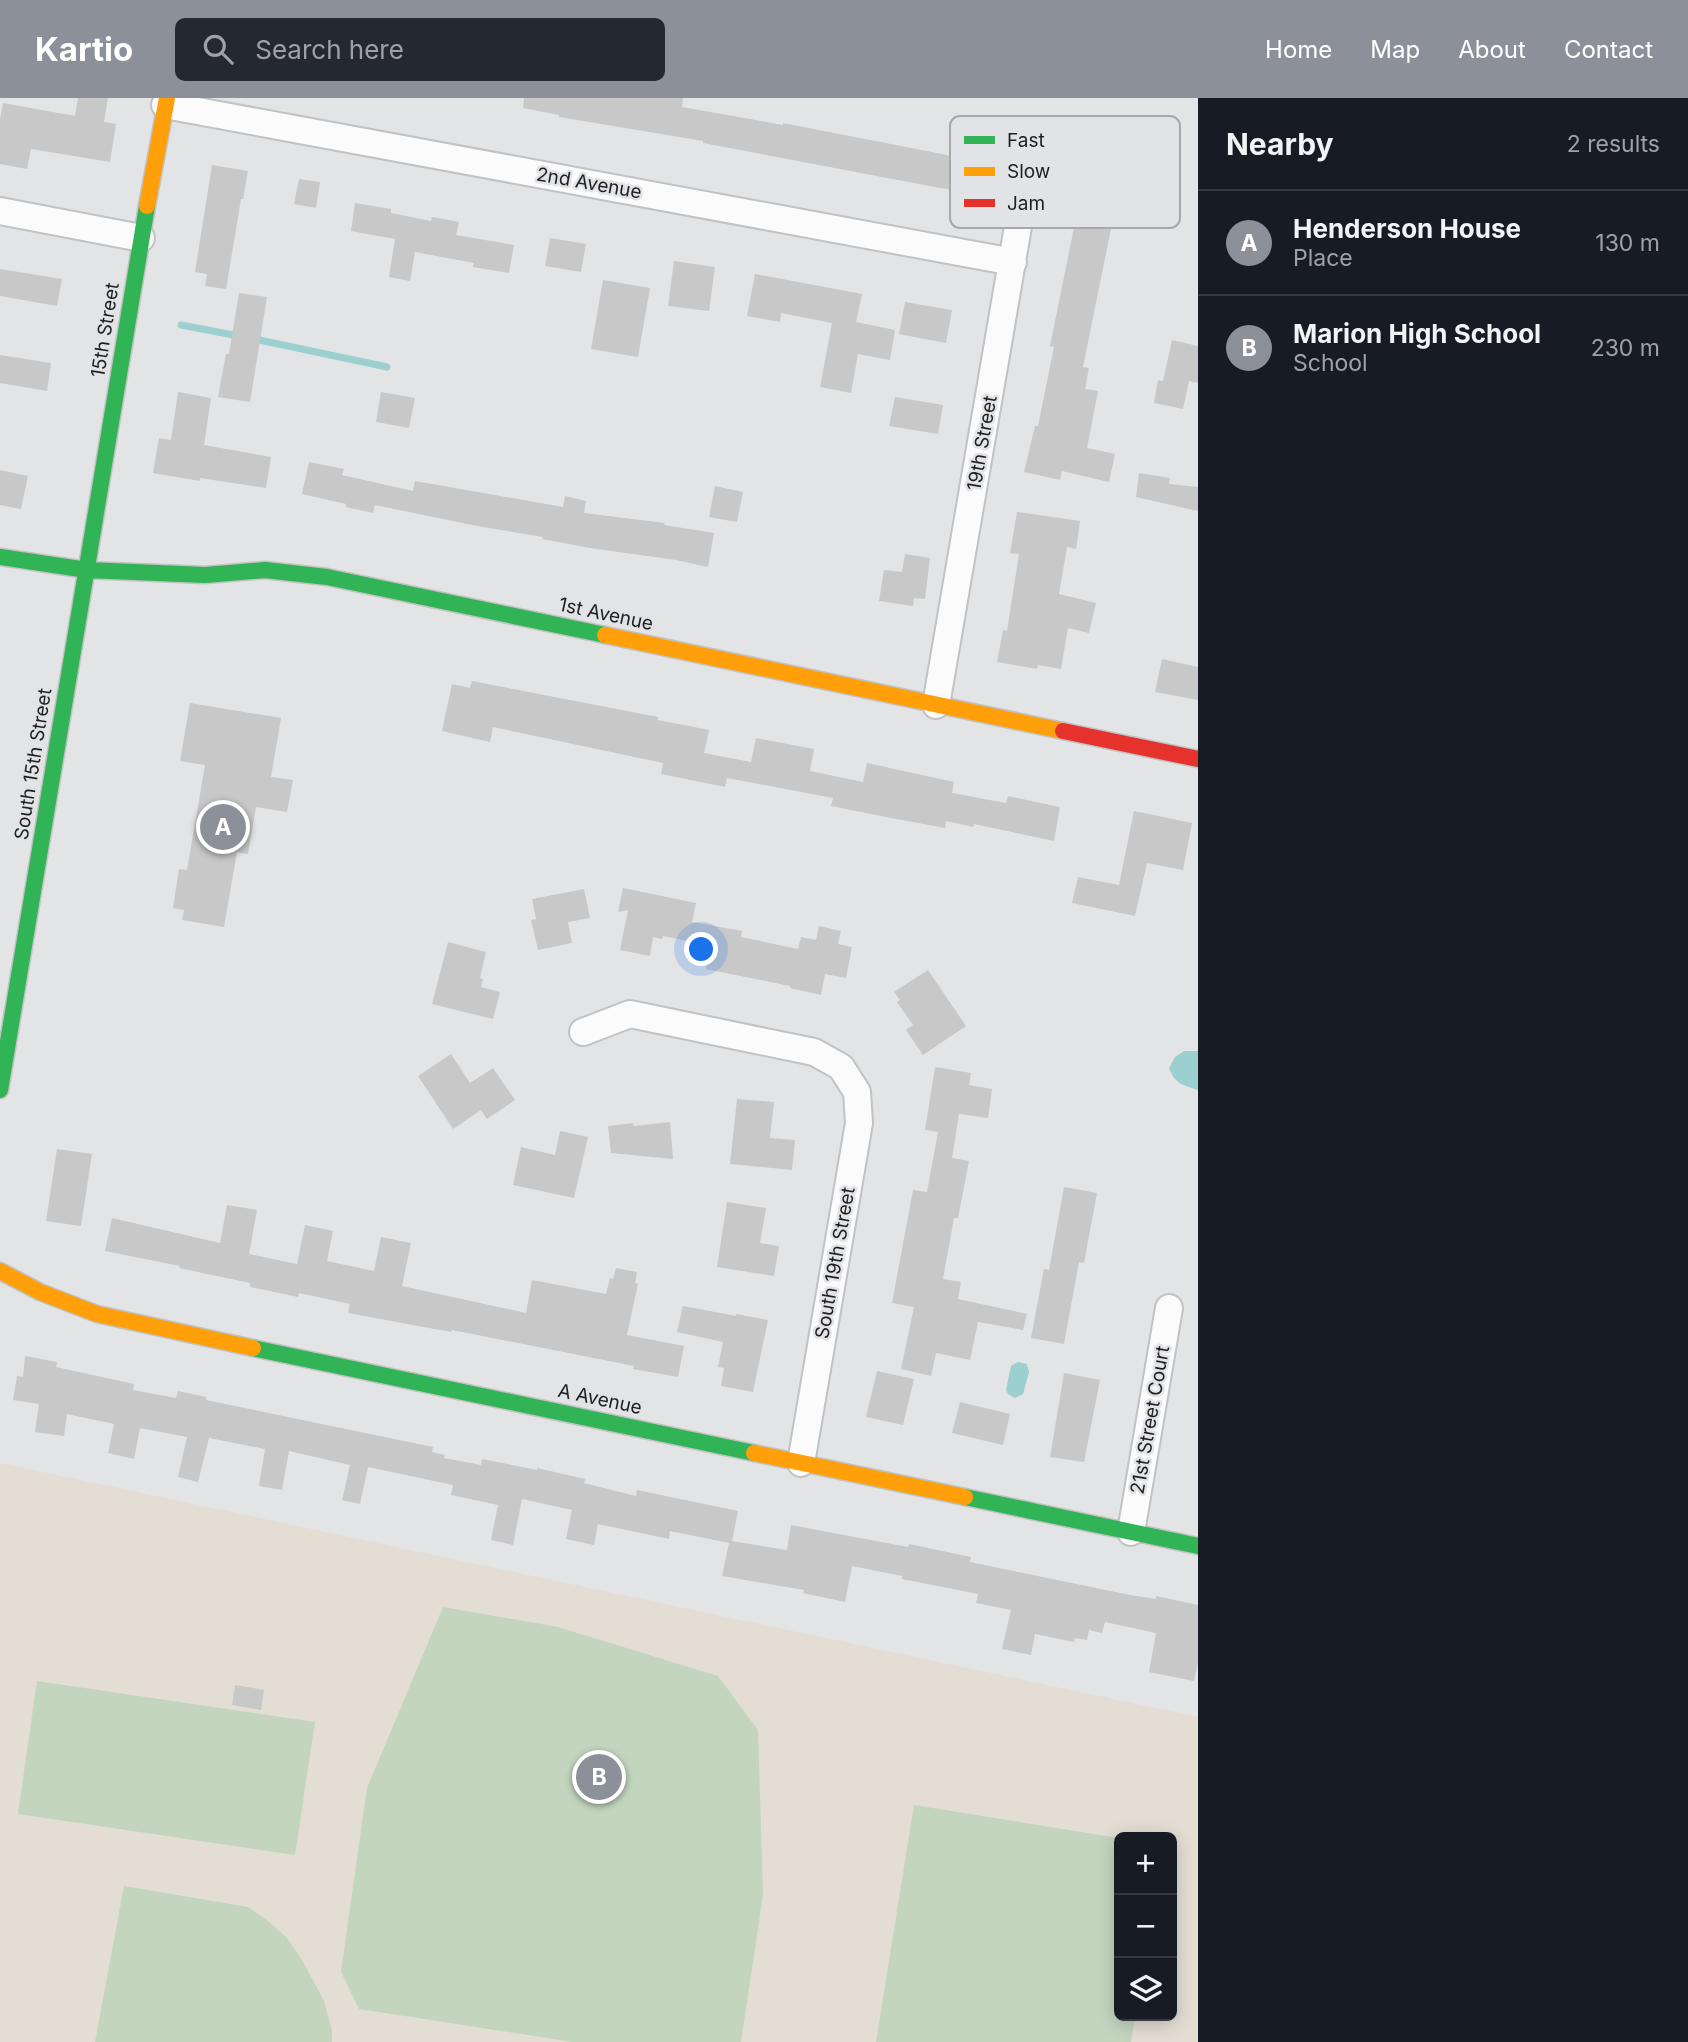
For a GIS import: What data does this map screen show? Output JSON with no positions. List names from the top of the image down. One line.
{"streets":{"street":["2nd Avenue","15th Street","19th Street","1st Avenue","South 15th Street","South 19th Street","A Avenue","21st Street Court"]},"crossings":[["2nd Avenue","15th Street"],["2nd Avenue","19th Street"],["15th Street","1st Avenue"],["15th Street","South 15th Street"],["19th Street","1st Avenue"],["1st Avenue","South 15th Street"],["South 19th Street","A Avenue"],["A Avenue","21st Street Court"]],"legend":["Fast","Slow","Jam"],"page":{"header":"Kartio","search":"Search here","nav":["Home","Map","About","Contact"],"heading":["Nearby","2 results"],"list":[{"mark":"A","name":"Henderson House","note":"Place","value":"130 m"},{"mark":"B","name":"Marion High School","note":"School","value":"230 m"}],"pins":["A","B"],"map_buttons":["+","−"]}}
